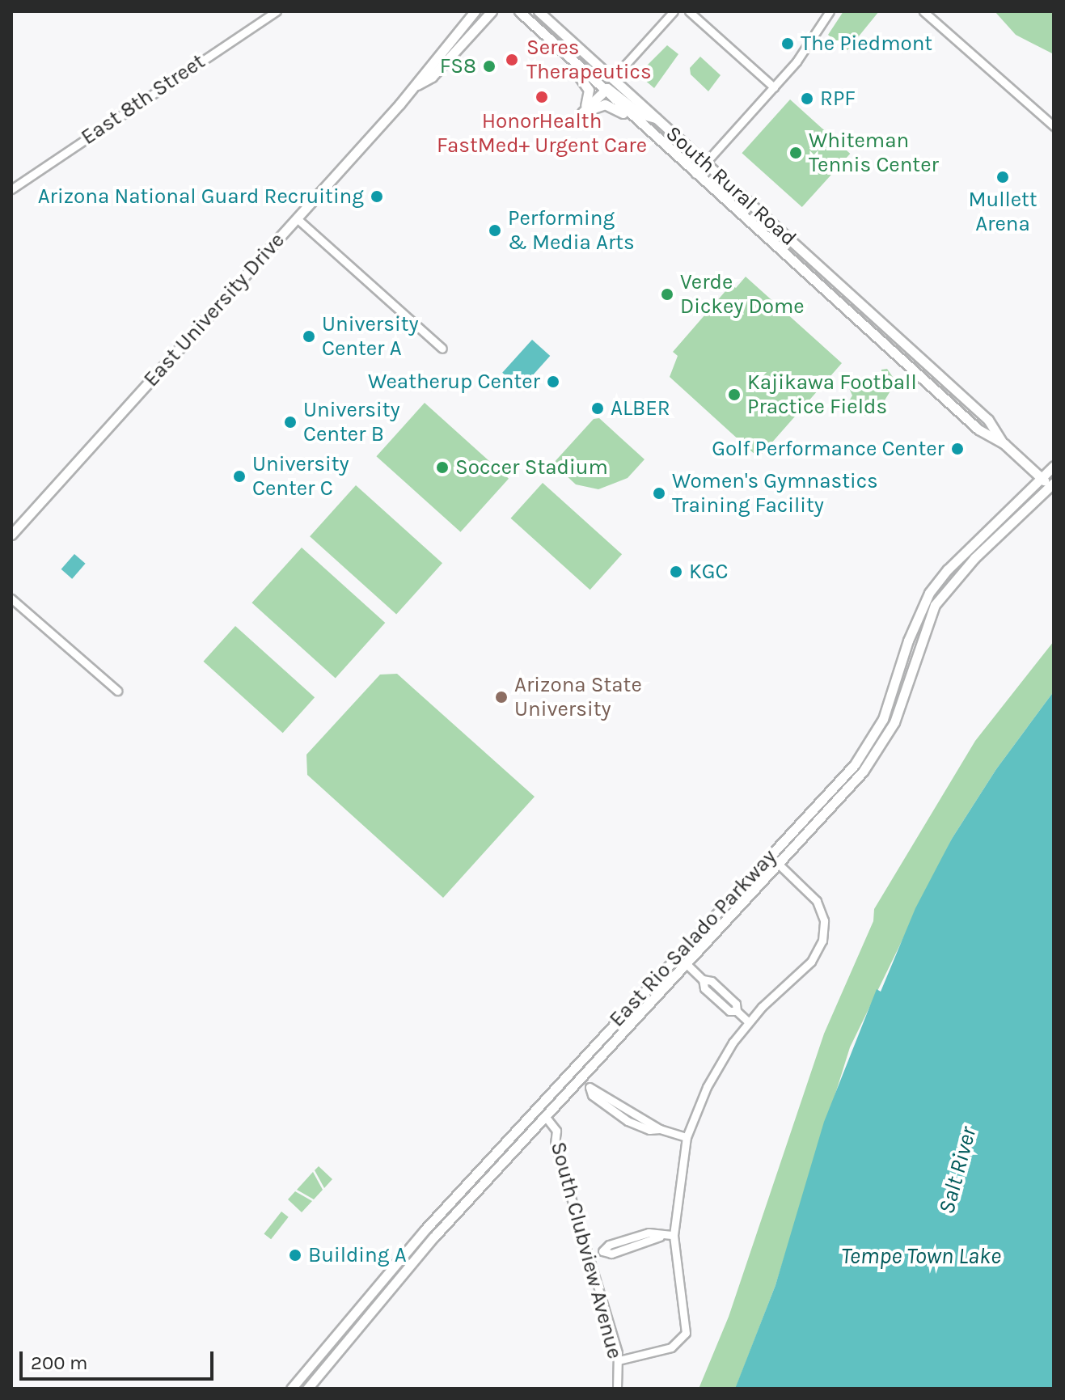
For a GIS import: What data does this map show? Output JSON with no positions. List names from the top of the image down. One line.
{"streets":{"main road":["South Rural Road","East University Drive","East Rio Salado Parkway"],"street":["East 8th Street","South Clubview Avenue"]},"crossings":[["South Rural Road","East Rio Salado Parkway"],["East Rio Salado Parkway","South Clubview Avenue"]],"water":["Salt River","Tempe Town Lake"],"places":["The Piedmont","Seres Therapeutics","FS8","HonorHealth FastMed+ Urgent Care","RPF","Whiteman Tennis Center","Mullett Arena","Arizona National Guard Recruiting","Performing & Media Arts","Verde Dickey Dome","University Center A","Weatherup Center","Kajikawa Football Practice Fields","ALBER","University Center B","Golf Performance Center","Soccer Stadium","University Center C","Women's Gymnastics Training Facility","KGC","Arizona State University","Building A"],"scale_bar":"200 m"}
